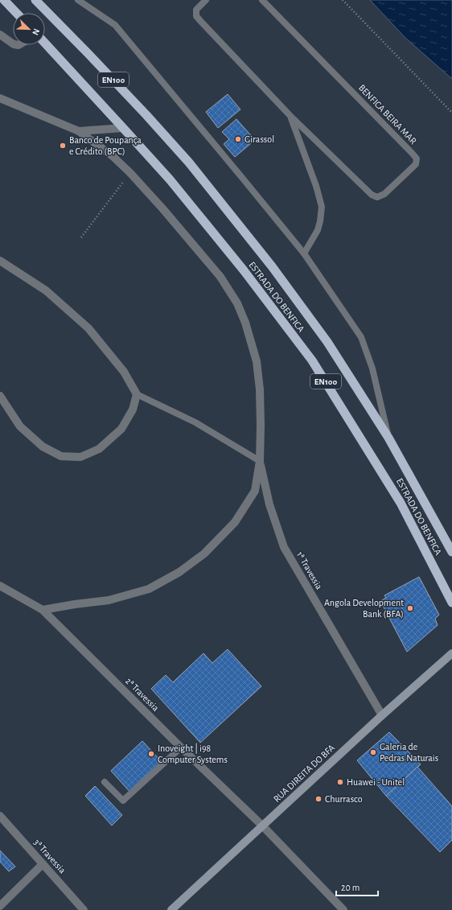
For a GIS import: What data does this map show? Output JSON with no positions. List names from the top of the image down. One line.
{"streets":{"highway":["EN100","ESTRADA DO BENFICA"],"main road":["RUA DIREITA DO BFA"],"street":["1ª Travessia","2ª Travessia","3ª Travessia"],"lane":["BENFICA BEIRA MAR"]},"crossings":[["1ª Travessia","RUA DIREITA DO BFA"],["2ª Travessia","RUA DIREITA DO BFA"]],"places":["Girassol","Banco de Poupança e Crédito (BPC)","Angola Development Bank (BFA)","Galeria de Pedras Naturais","Inoveight | i98 Computer Systems","Huawei - Unitel","Churrasco"],"scale_bar":"20 m","north":"bottom right"}
